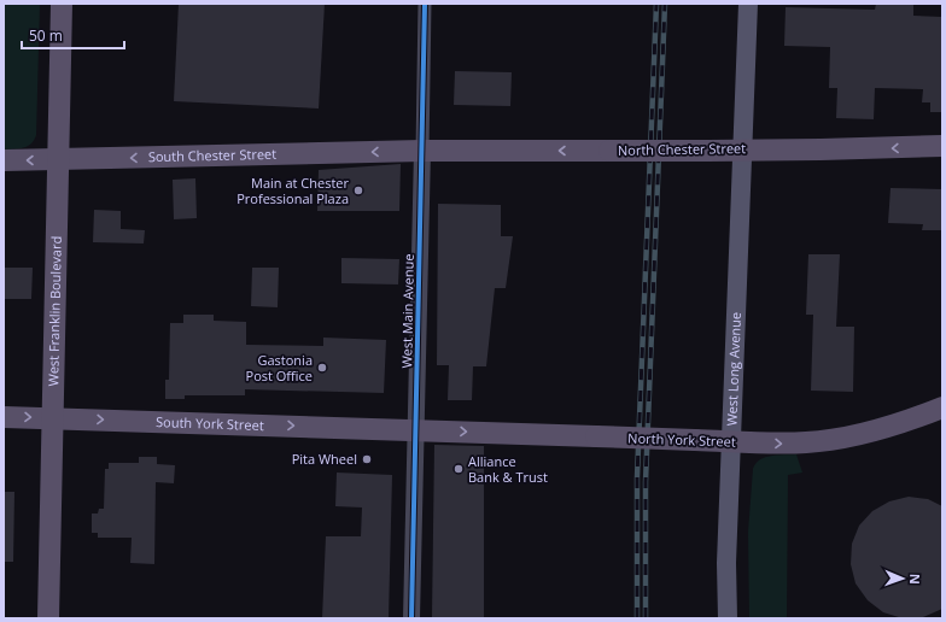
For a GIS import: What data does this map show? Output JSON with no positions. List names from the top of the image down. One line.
{"streets":{"main road":["North Chester Street","South Chester Street","West Franklin Boulevard","West Long Avenue","South York Street","North York Street"],"street":["West Main Avenue"]},"crossings":[["North Chester Street","South Chester Street"],["North Chester Street","West Main Avenue"],["North Chester Street","West Long Avenue"],["South Chester Street","West Franklin Boulevard"],["South Chester Street","West Main Avenue"],["West Franklin Boulevard","South York Street"],["West Main Avenue","South York Street"],["West Main Avenue","North York Street"],["West Long Avenue","North York Street"],["South York Street","North York Street"]],"one_way":["North Chester Street","South Chester Street","South York Street","North York Street"],"places":["Main at Chester Professional Plaza","Gastonia Post Office","Pita Wheel","Alliance Bank & Trust"],"scale_bar":"50 m","north":"right"}
